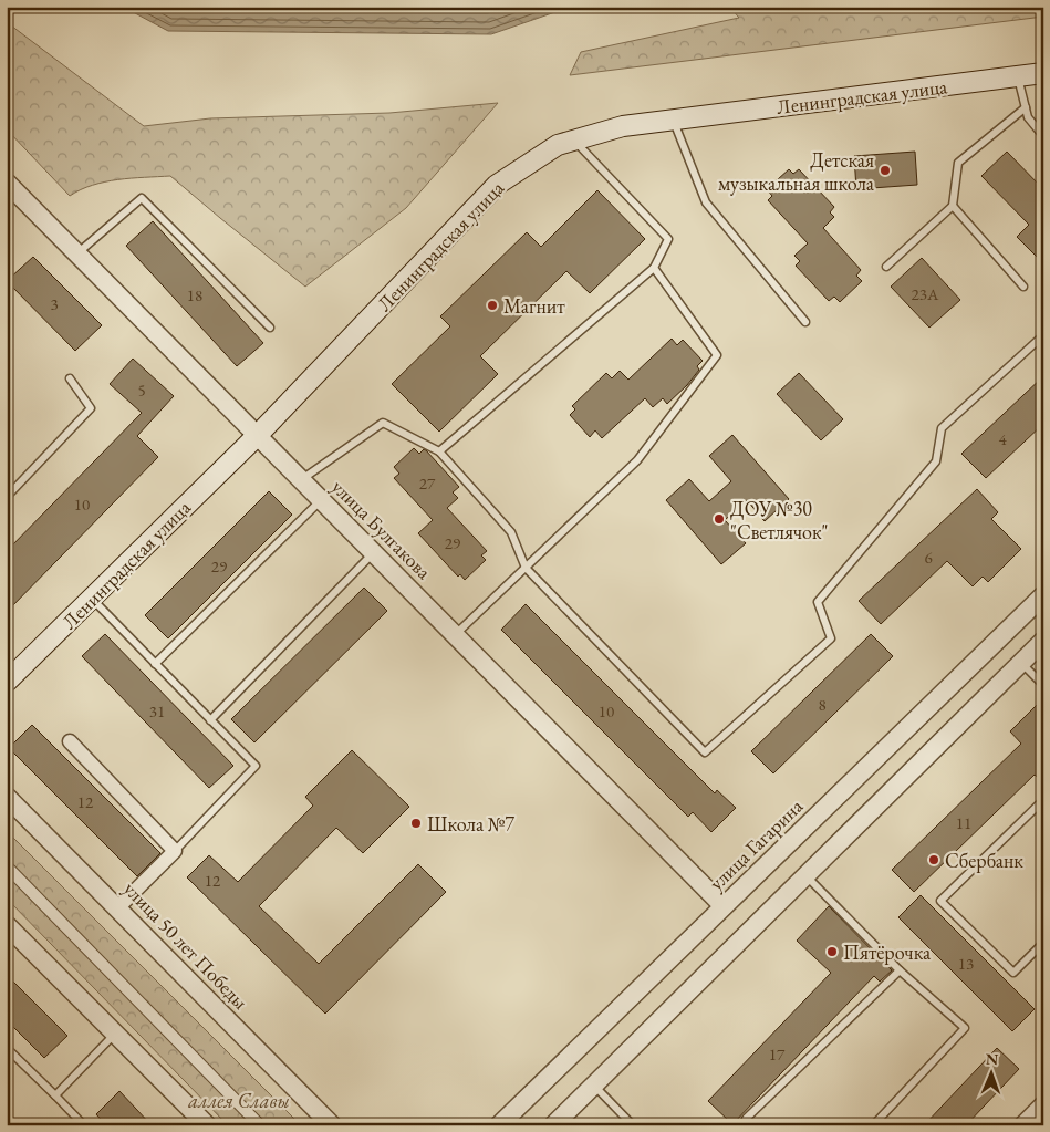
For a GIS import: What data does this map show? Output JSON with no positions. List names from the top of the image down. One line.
{"streets":{"main road":["Ленинградская улица"],"street":["улица Булгакова","улица Гагарина","улица 50 лет Победы"]},"crossings":[["Ленинградская улица","улица Булгакова"],["улица Булгакова","улица Гагарина"]],"parks":["аллея Славы"],"places":["Детская музыкальная школа","Магнит","ДОУ №30 \"Светлячок\"","Школа №7","Сбербанк","Пятёрочка"],"house_numbers":["23А","18","3","5","4","27","10","29","6","29","8","31","10","12","11","12","13","17"],"north":"top"}
